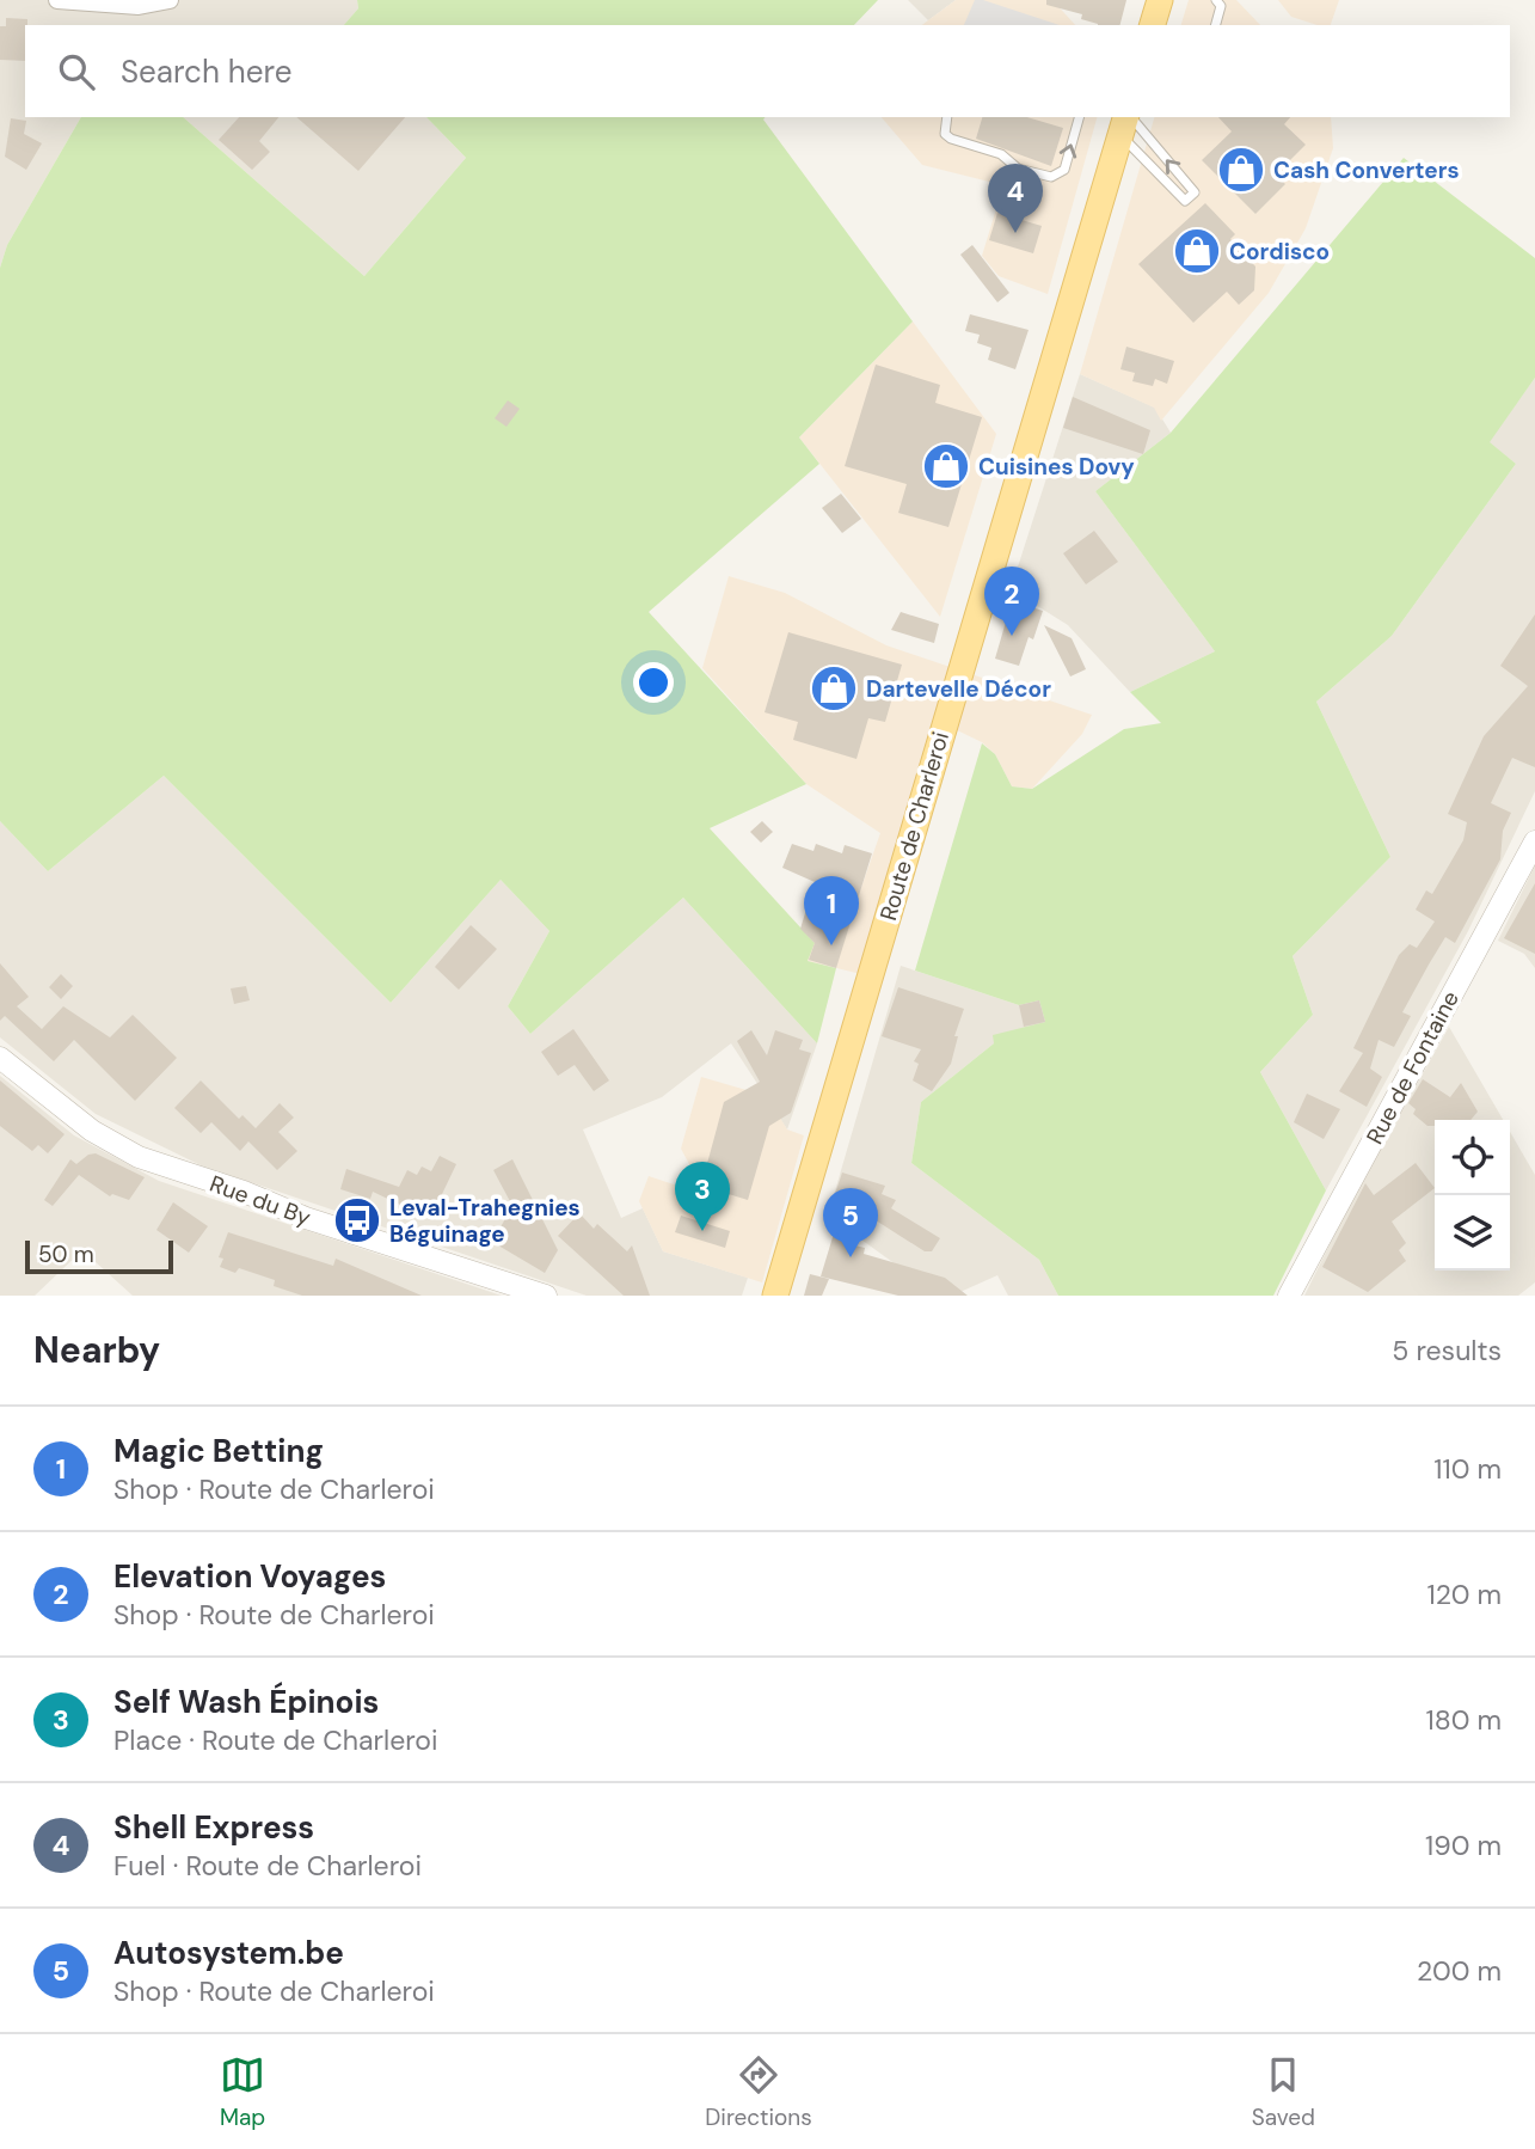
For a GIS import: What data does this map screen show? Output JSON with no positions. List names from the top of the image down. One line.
{"streets":{"main road":["Route de Charleroi"],"street":["Rue de Fontaine","Rue du By"]},"places":{"shop":["Cash Converters","Cordisco","Cuisines Dovy","Dartevelle Décor"],"bus stop":["Leval-Trahegnies Béguinage"]},"scale_bar":"50 m","page":{"search":"Search here","pins":["4","2","1","3","5"],"scale":"50 m","heading":["Nearby","5 results"],"list":[{"mark":"1","name":"Magic Betting","note":"Shop · Route de Charleroi","value":"110 m"},{"mark":"2","name":"Elevation Voyages","note":"Shop · Route de Charleroi","value":"120 m"},{"mark":"3","name":"Self Wash Épinois","note":"Place · Route de Charleroi","value":"180 m"},{"mark":"4","name":"Shell Express","note":"Fuel · Route de Charleroi","value":"190 m"},{"mark":"5","name":"Autosystem.be","note":"Shop · Route de Charleroi","value":"200 m"}],"nav":["Map","Directions","Saved"]}}
